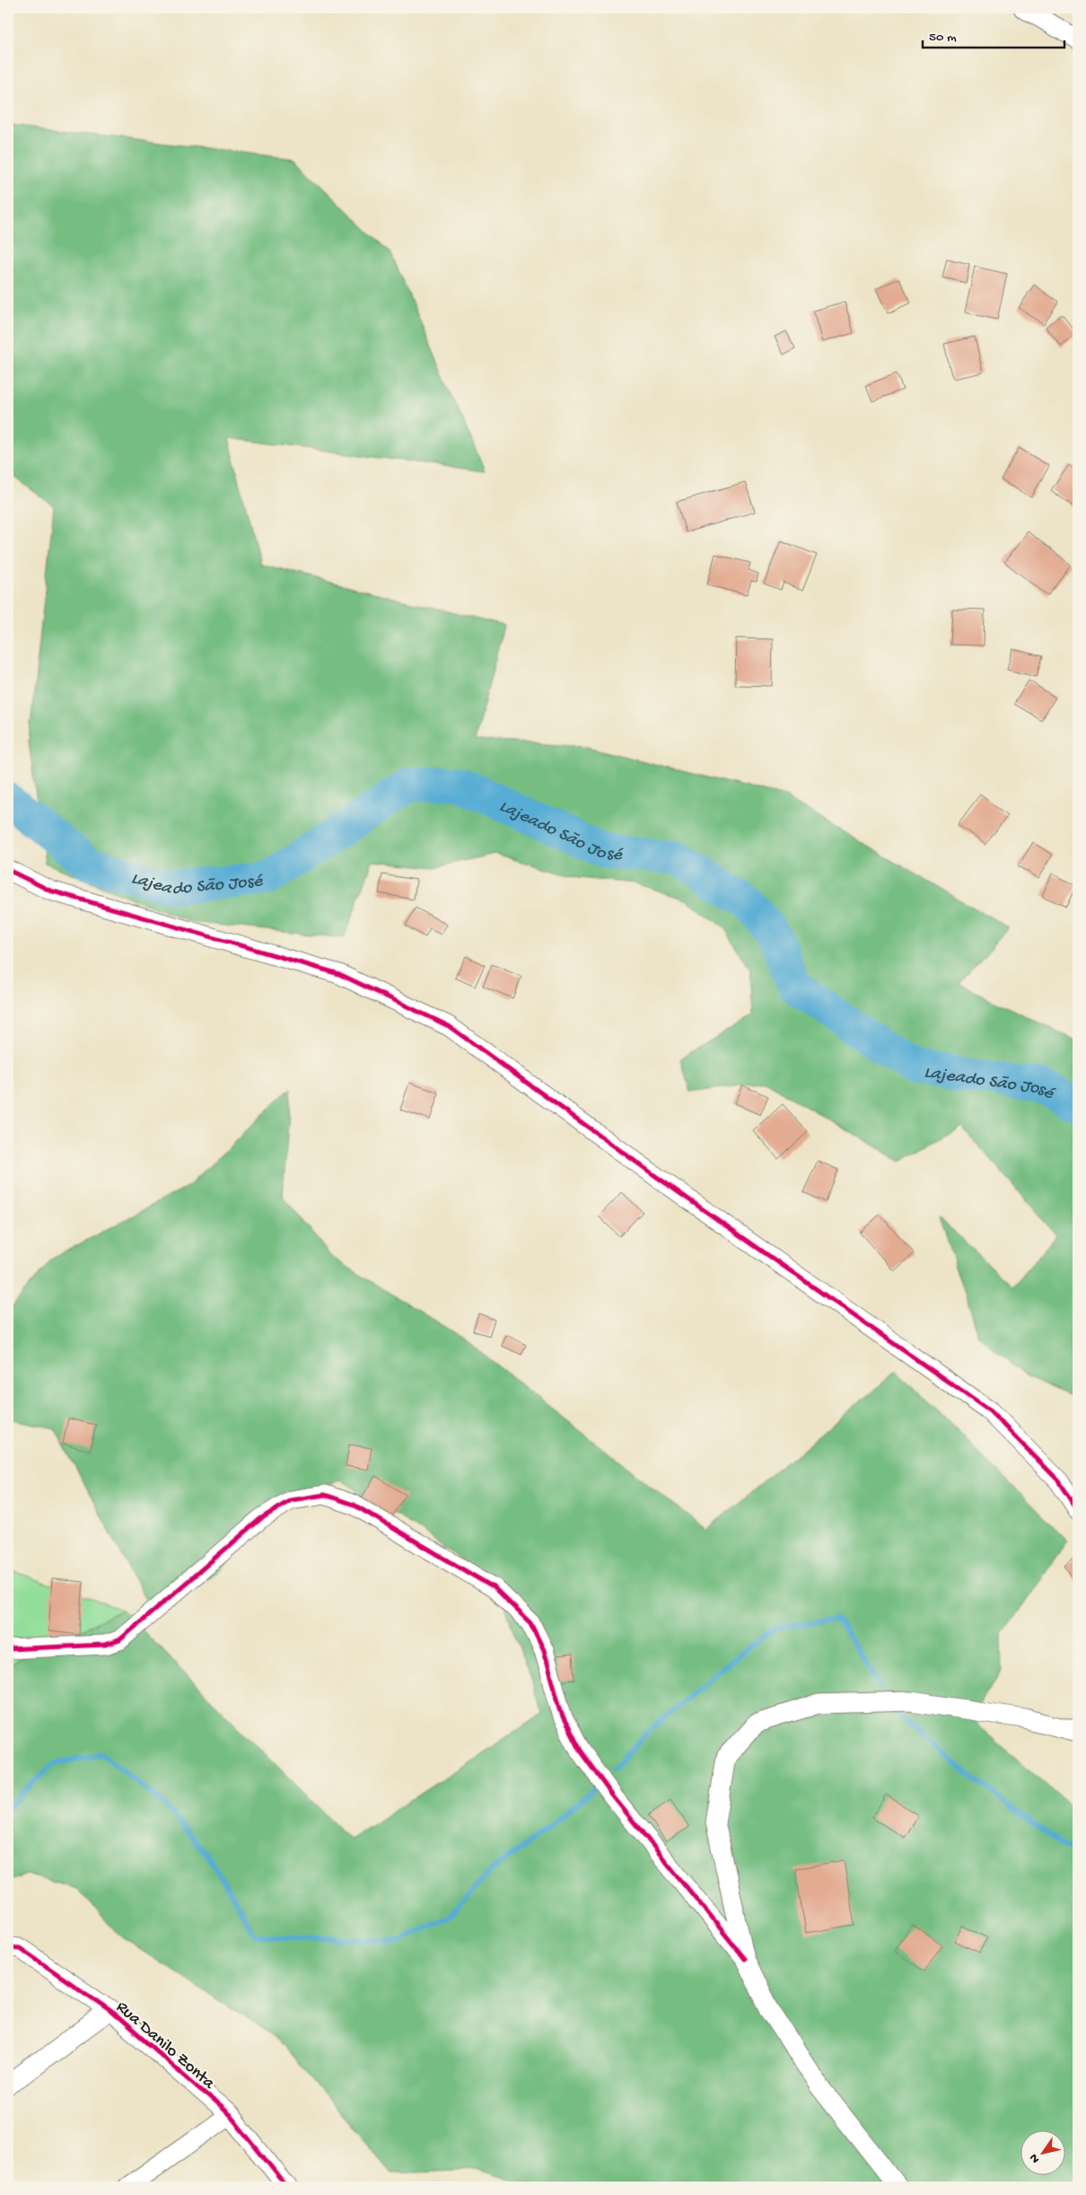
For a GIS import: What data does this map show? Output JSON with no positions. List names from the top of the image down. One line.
{"streets":{"street":["Rua Danilo Zonta"]},"water":["Lajeado São José"],"scale_bar":"50 m","north":"bottom left"}
